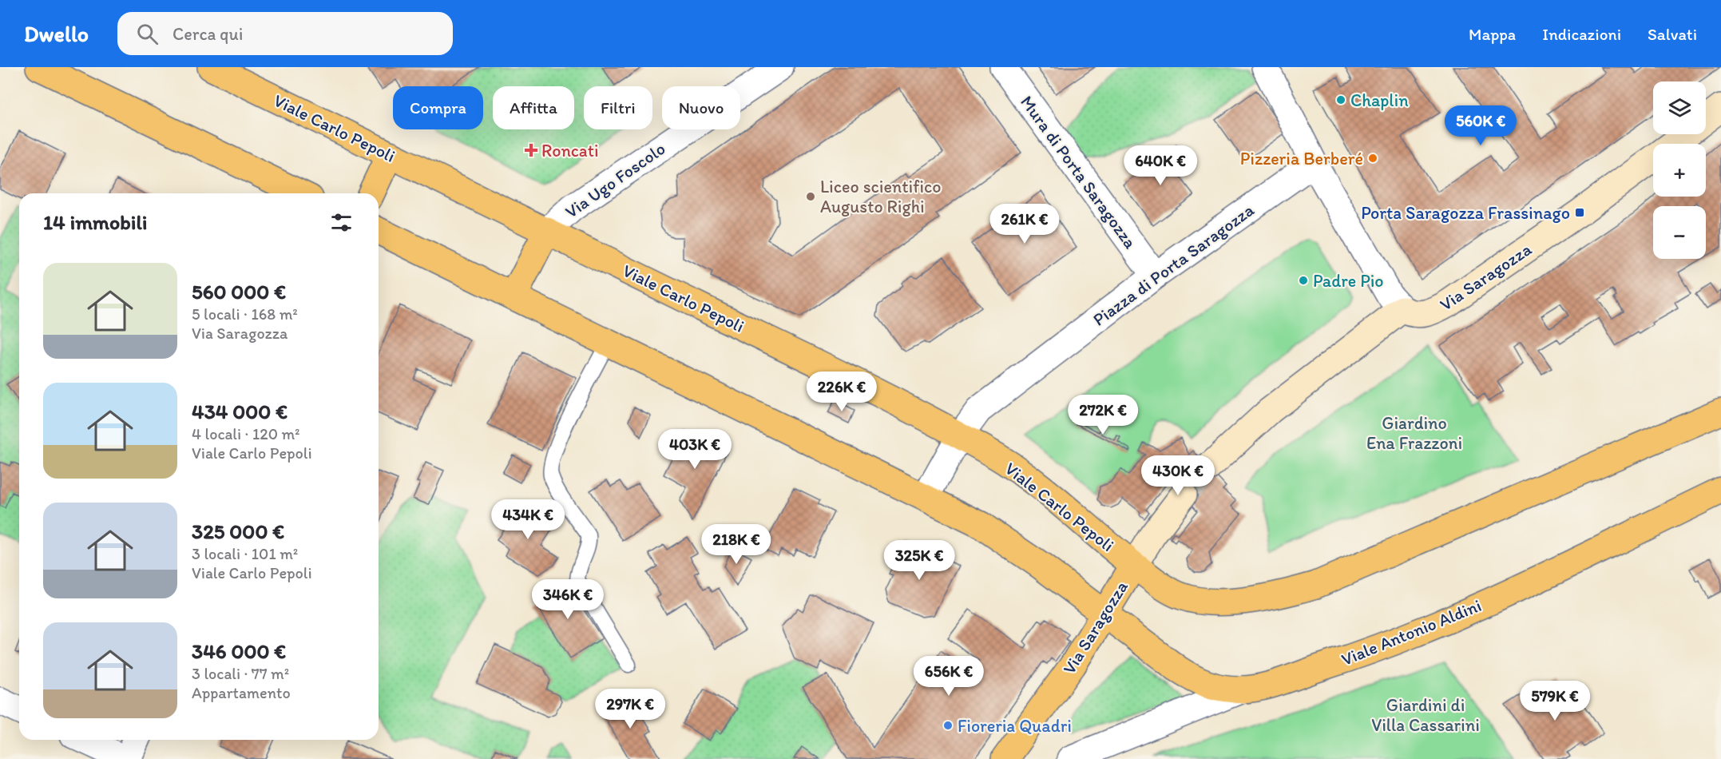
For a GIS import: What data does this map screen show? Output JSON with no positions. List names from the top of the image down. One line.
{"streets":{"main road":["Viale Carlo Pepoli","Via Saragozza","Viale Antonio Aldini"],"street":["Mura di Porta Saragozza","Via Ugo Foscolo","Piazza di Porta Saragozza"]},"crossings":[["Viale Carlo Pepoli","Via Ugo Foscolo"],["Viale Carlo Pepoli","Piazza di Porta Saragozza"],["Viale Carlo Pepoli","Via Saragozza"],["Mura di Porta Saragozza","Piazza di Porta Saragozza"],["Via Saragozza","Viale Antonio Aldini"]],"parks":["Giardino Ena Frazzoni","Giardini di Villa Cassarini"],"places":{"other":["Chaplin","Pizzeria Berberé","Liceo scientifico Augusto Righi","Padre Pio","Fioreria Quadri"],"health":["Roncati"],"transit":["Porta Saragozza Frassinago"]},"page":{"header":"Dwello","search":"Cerca qui","nav":["Mappa","Indicazioni","Salvati"],"map_buttons":["+","−"],"chip":["Compra","Affitta","Filtri","Nuovo"],"price":["560K €","640K €","261K €","226K €","272K €","403K €","430K €","434K €","218K €","325K €","346K €","656K €","579K €","297K €"],"heading":"14 immobili","list":[{"name":"560 000 €","note":"5 locali · 168 m² · Via Saragozza"},{"name":"434 000 €","note":"4 locali · 120 m² · Viale Carlo Pepoli"},{"name":"325 000 €","note":"3 locali · 101 m² · Viale Carlo Pepoli"},{"name":"346 000 €","note":"3 locali · 77 m² · Appartamento"}]}}
